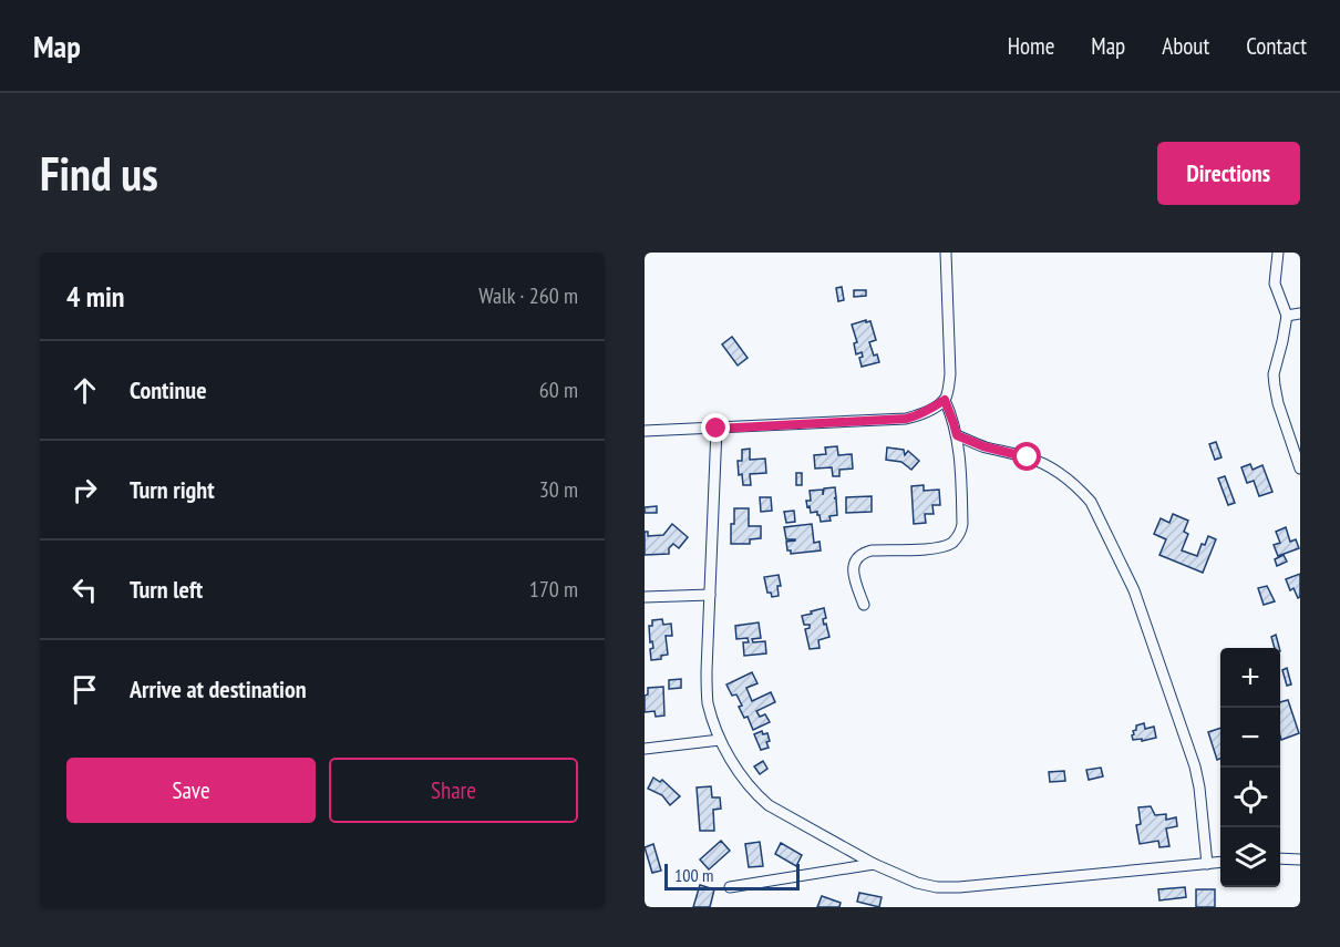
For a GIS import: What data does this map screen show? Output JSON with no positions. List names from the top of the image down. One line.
{"scale_bar":"100 m","page":{"header":"Map","nav":["Home","Map","About","Contact"],"buttons":["Directions",["Save","Share"]],"title":"Find us","heading":["4 min","Walk · 260 m"],"list":[["Continue","60 m"],["Turn right","30 m"],["Turn left","170 m"],"Arrive at destination"],"map_buttons":["+","−"],"scale":"100 m"}}
